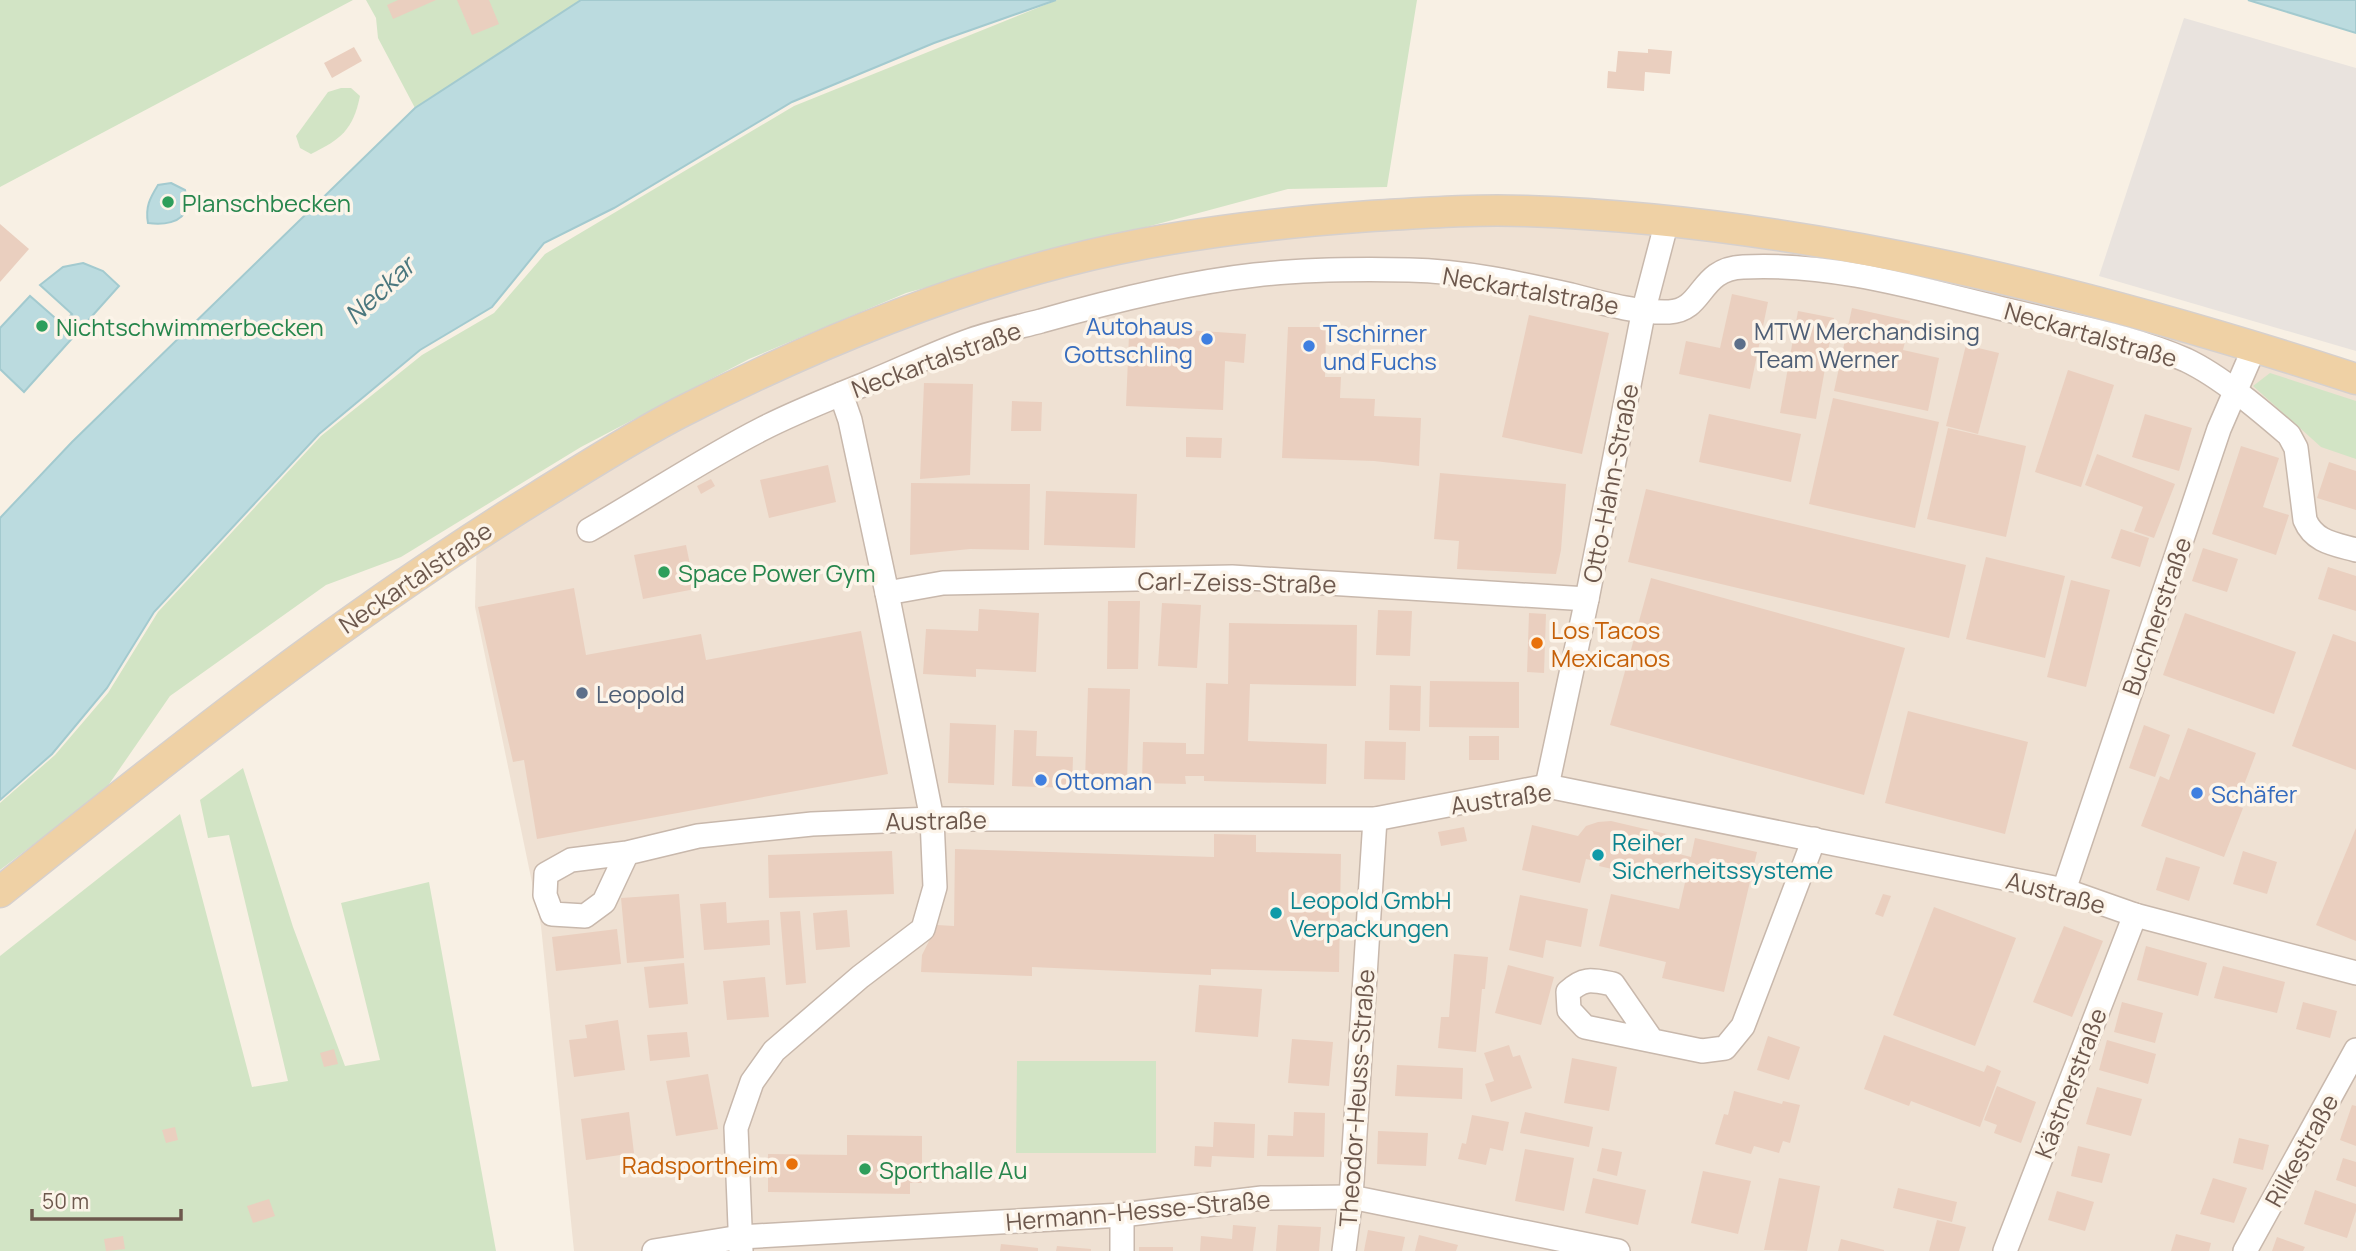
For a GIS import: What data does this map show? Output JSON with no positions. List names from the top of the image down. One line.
{"streets":{"main road":["Neckartalstraße"],"street":["Otto-Hahn-Straße","Carl-Zeiss-Straße","Buchnerstraße","Austraße","Kästnerstraße","Theodor-Heuss-Straße","Rilkestraße","Hermann-Hesse-Straße"]},"crossings":[["Neckartalstraße","Otto-Hahn-Straße"],["Neckartalstraße","Buchnerstraße"],["Otto-Hahn-Straße","Carl-Zeiss-Straße"],["Otto-Hahn-Straße","Austraße"],["Buchnerstraße","Austraße"],["Austraße","Kästnerstraße"],["Austraße","Theodor-Heuss-Straße"],["Theodor-Heuss-Straße","Hermann-Hesse-Straße"]],"water":["Neckar"],"places":["Planschbecken","Nichtschwimmerbecken","Autohaus Gottschling","MTW Merchandising Team Werner","Tschirner und Fuchs","Space Power Gym","Los Tacos Mexicanos","Leopold","Ottoman","Schäfer","Reiher Sicherheitssysteme","Leopold GmbH Verpackungen","Radsportheim","Sporthalle Au"],"scale_bar":"50 m"}
